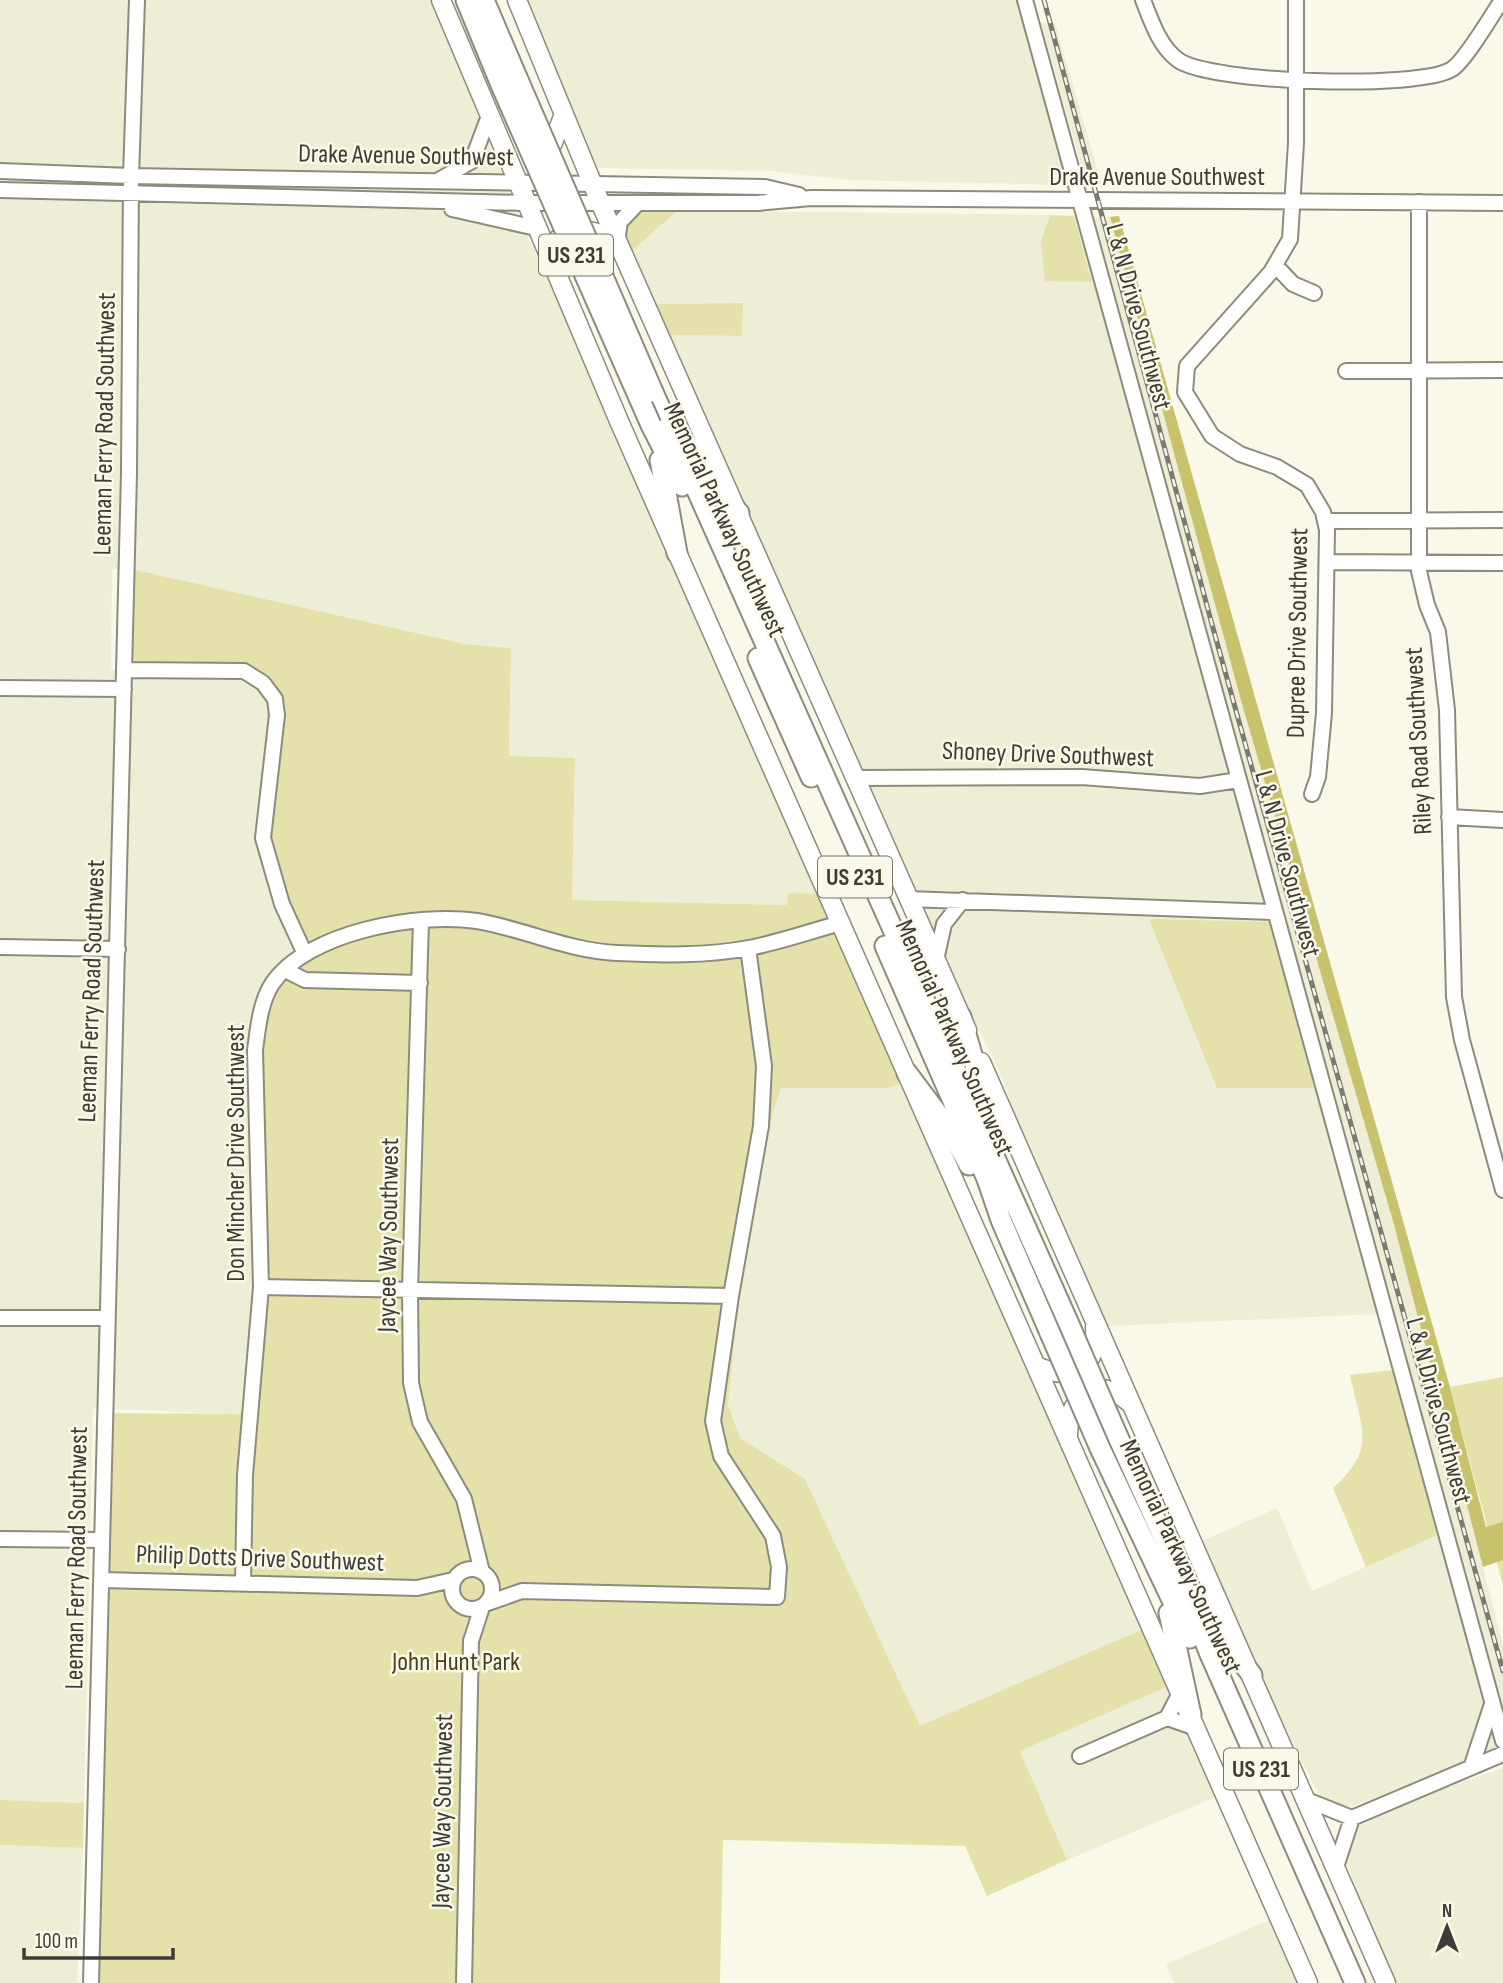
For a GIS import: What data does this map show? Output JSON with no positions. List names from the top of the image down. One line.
{"streets":{"highway":["US 231","Memorial Parkway Southwest"],"street":["Drake Avenue Southwest","L & N Drive Southwest","Leeman Ferry Road Southwest","Dupree Drive Southwest","Riley Road Southwest","Shoney Drive Southwest","Don Mincher Drive Southwest","Jaycee Way Southwest","Philip Dotts Drive Southwest"]},"crossings":[["Drake Avenue Southwest","L & N Drive Southwest"],["Drake Avenue Southwest","Leeman Ferry Road Southwest"],["Drake Avenue Southwest","Dupree Drive Southwest"],["Drake Avenue Southwest","Riley Road Southwest"],["L & N Drive Southwest","Shoney Drive Southwest"],["Leeman Ferry Road Southwest","Philip Dotts Drive Southwest"],["Don Mincher Drive Southwest","Jaycee Way Southwest"],["Don Mincher Drive Southwest","Philip Dotts Drive Southwest"],["Jaycee Way Southwest","Philip Dotts Drive Southwest"]],"parks":["John Hunt Park"],"scale_bar":"100 m","north":"top"}
